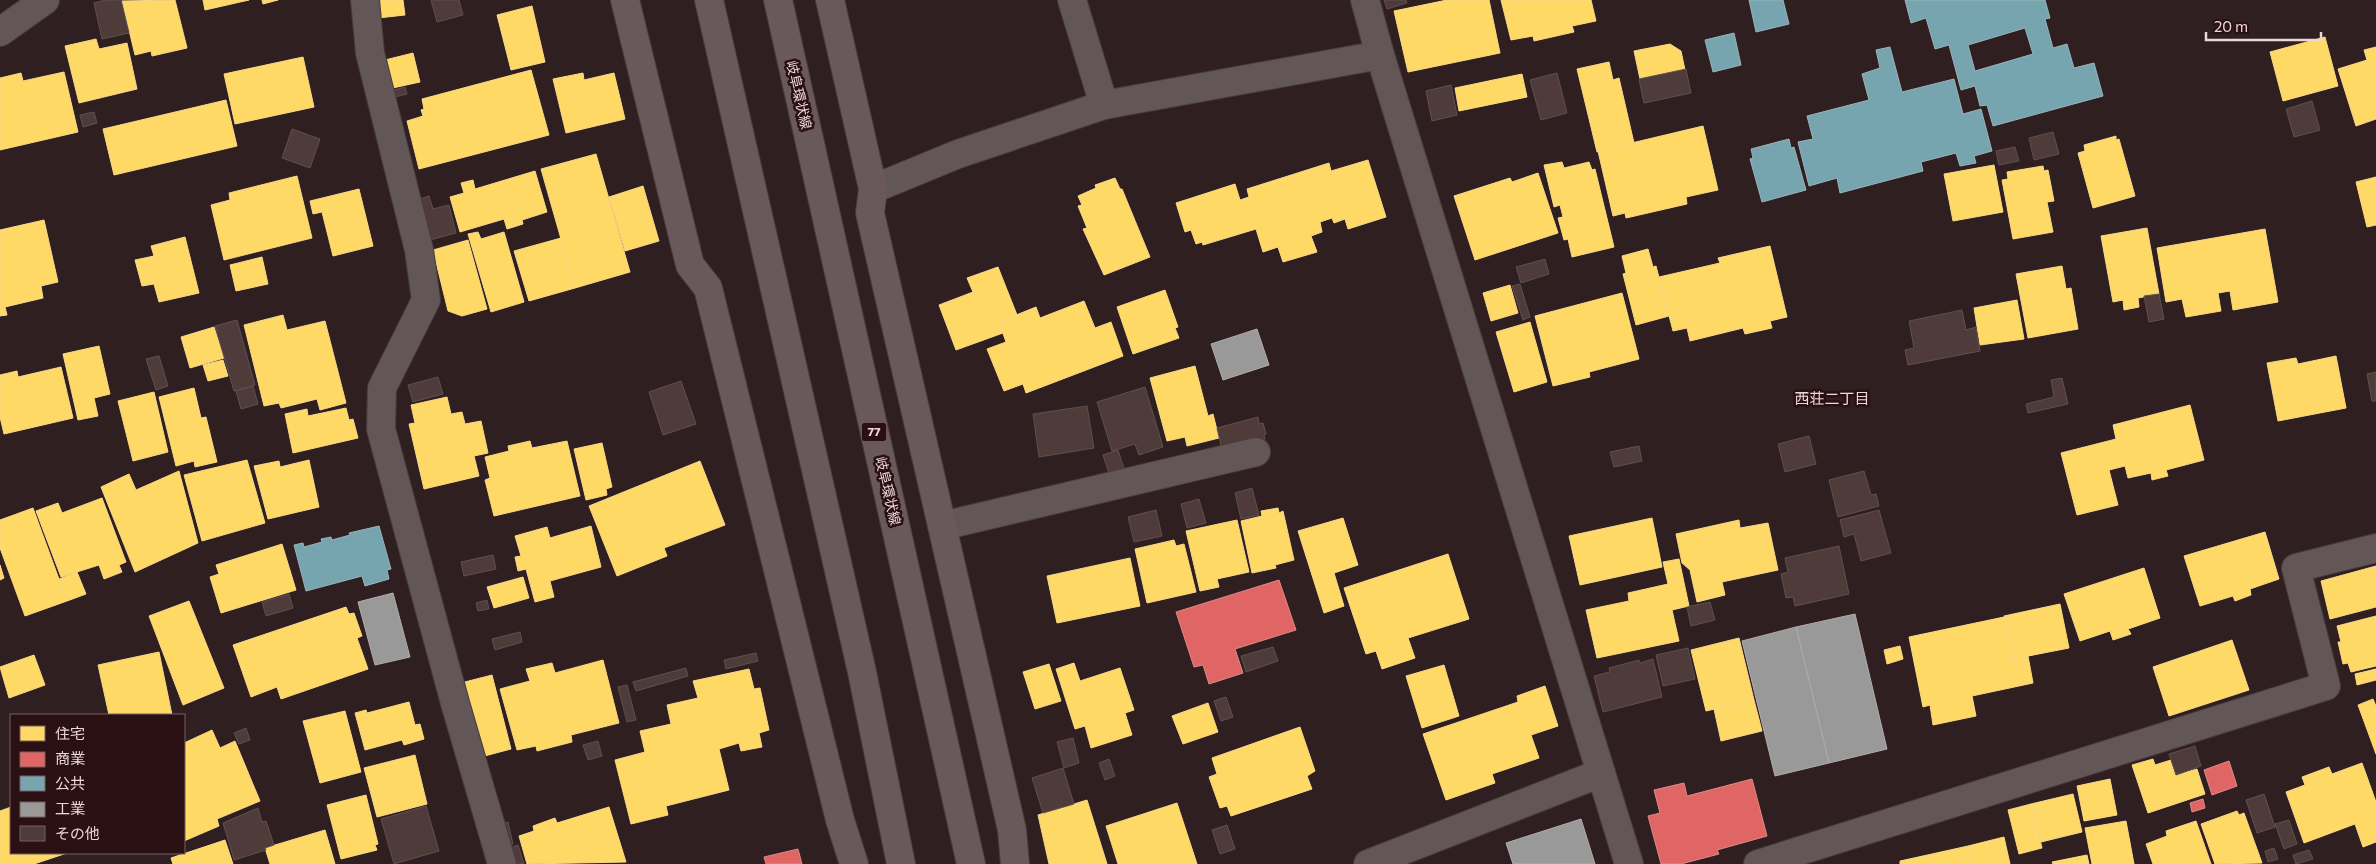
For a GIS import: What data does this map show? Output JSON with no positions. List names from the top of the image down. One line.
{"streets":{"main road":["岐阜環状線","77"]},"districts":["西荘二丁目"],"legend":["住宅","商業","公共","工業","その他"],"scale_bar":"20 m"}
